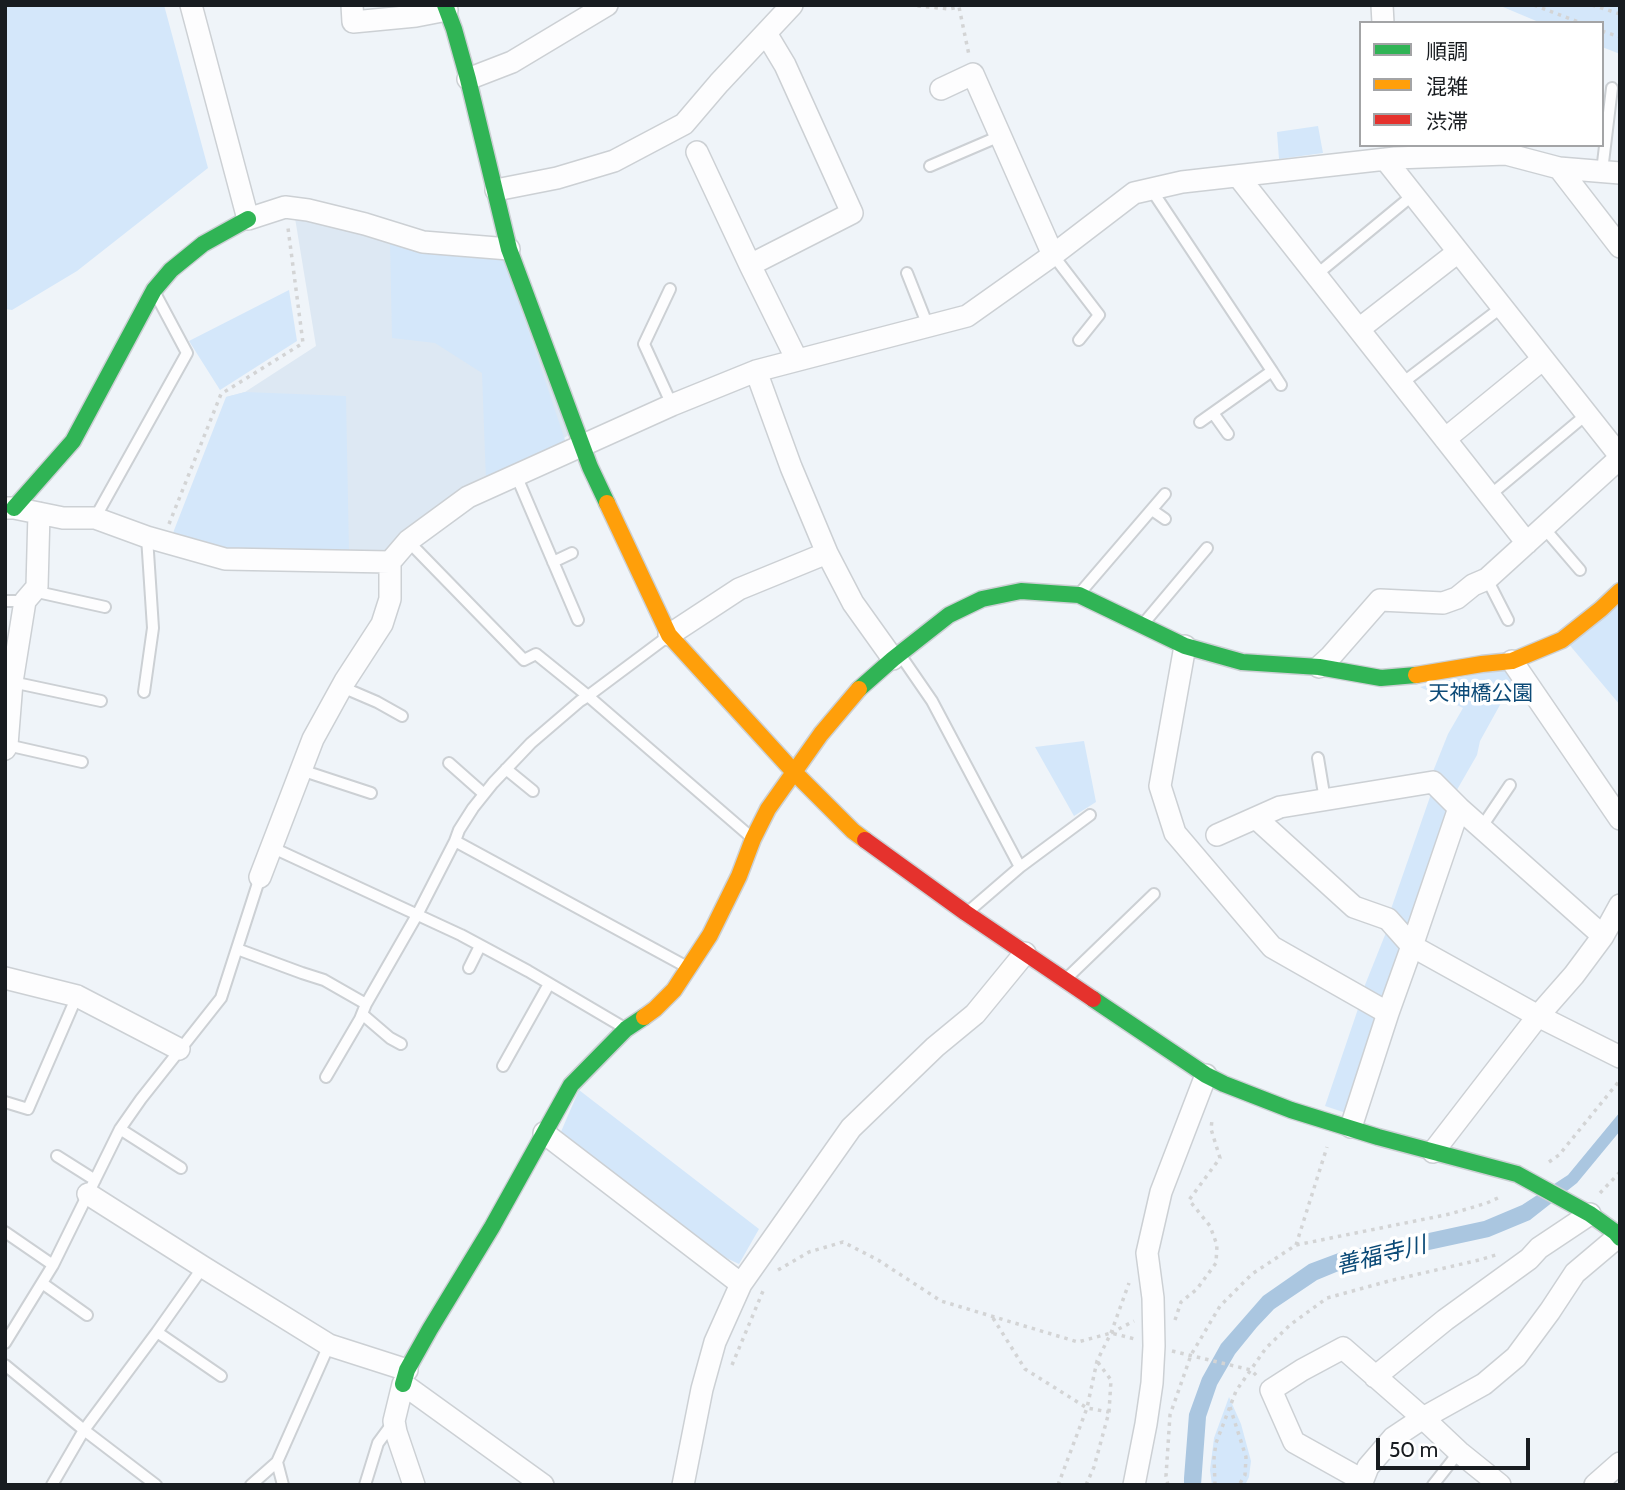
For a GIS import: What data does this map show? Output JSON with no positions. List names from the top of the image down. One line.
{"water":["善福寺川"],"parks":["天神橋公園"],"legend":["順調","混雑","渋滞"],"scale_bar":"50 m"}
